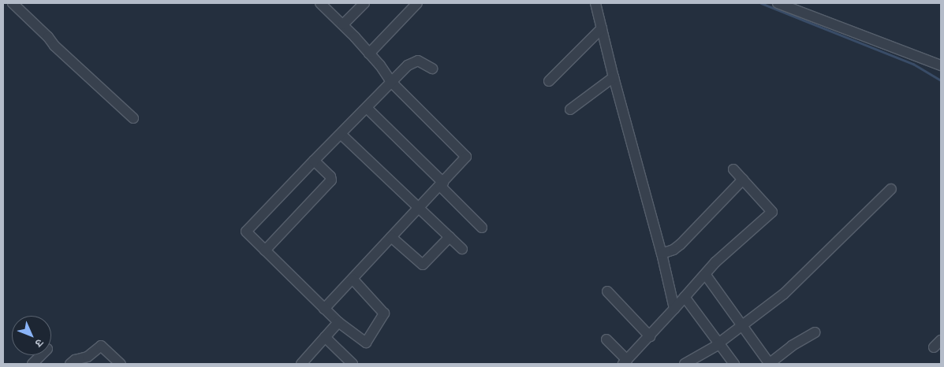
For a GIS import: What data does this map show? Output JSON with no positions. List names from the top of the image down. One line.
{"north":"bottom right"}
